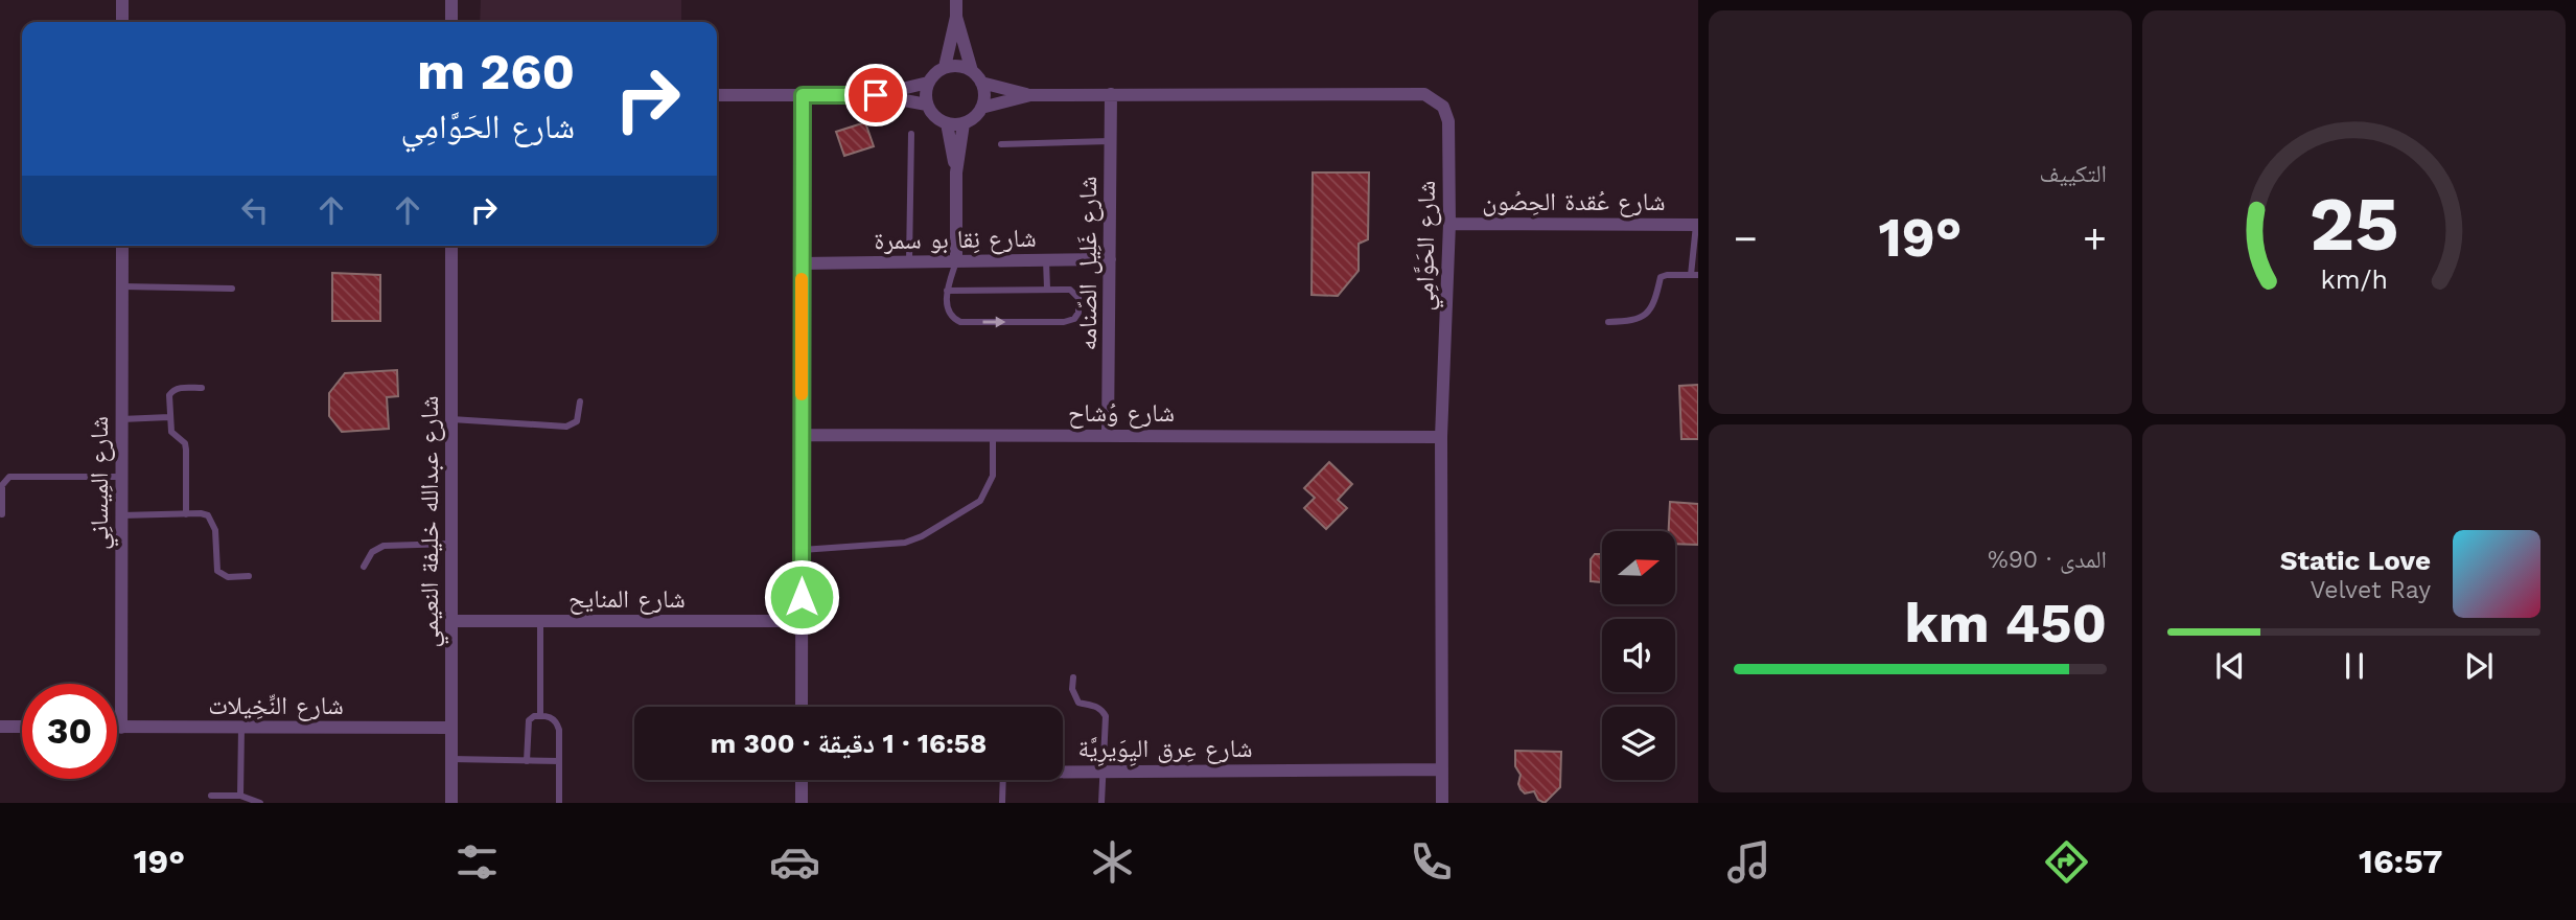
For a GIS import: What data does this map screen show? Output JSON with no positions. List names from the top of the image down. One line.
{"streets":{"street":["شارع عُقدة الحِصُون","شارع نِقا بو سمرة","شارع الحَوَّامِي","شارع غَلِيل الصّنامه","شارع وُشاح","شارع المِيسانِي","شارع عبدالله خليفة النعيمي","شارع المنايح","شارع النِّخِيلات","شارع عِرق اليِوَيرِيَّة"]},"crossings":[["شارع عُقدة الحِصُون","شارع الحَوَّامِي"],["شارع نِقا بو سمرة","شارع غَلِيل الصّنامه"],["شارع الحَوَّامِي","شارع غَلِيل الصّنامه"],["شارع الحَوَّامِي","شارع وُشاح"],["شارع الحَوَّامِي","شارع عِرق اليِوَيرِيَّة"],["شارع غَلِيل الصّنامه","شارع وُشاح"],["شارع المِيسانِي","شارع النِّخِيلات"],["شارع عبدالله خليفة النعيمي","شارع المنايح"],["شارع عبدالله خليفة النعيمي","شارع النِّخِيلات"]],"north":"right","page":{"tile":["التكييف",["المدى · 90%","450 km"]],"turn":["260 m","شارع الحَوَّامِي"],"heat":["−","19°","+"],"song":["Static Love","Velvet Ray"],"limit":"30","trip":"16:58 · 1 دقيقة · 300 m","tabs":["16:57","19°"],"gauge":["25","km/h"]}}
